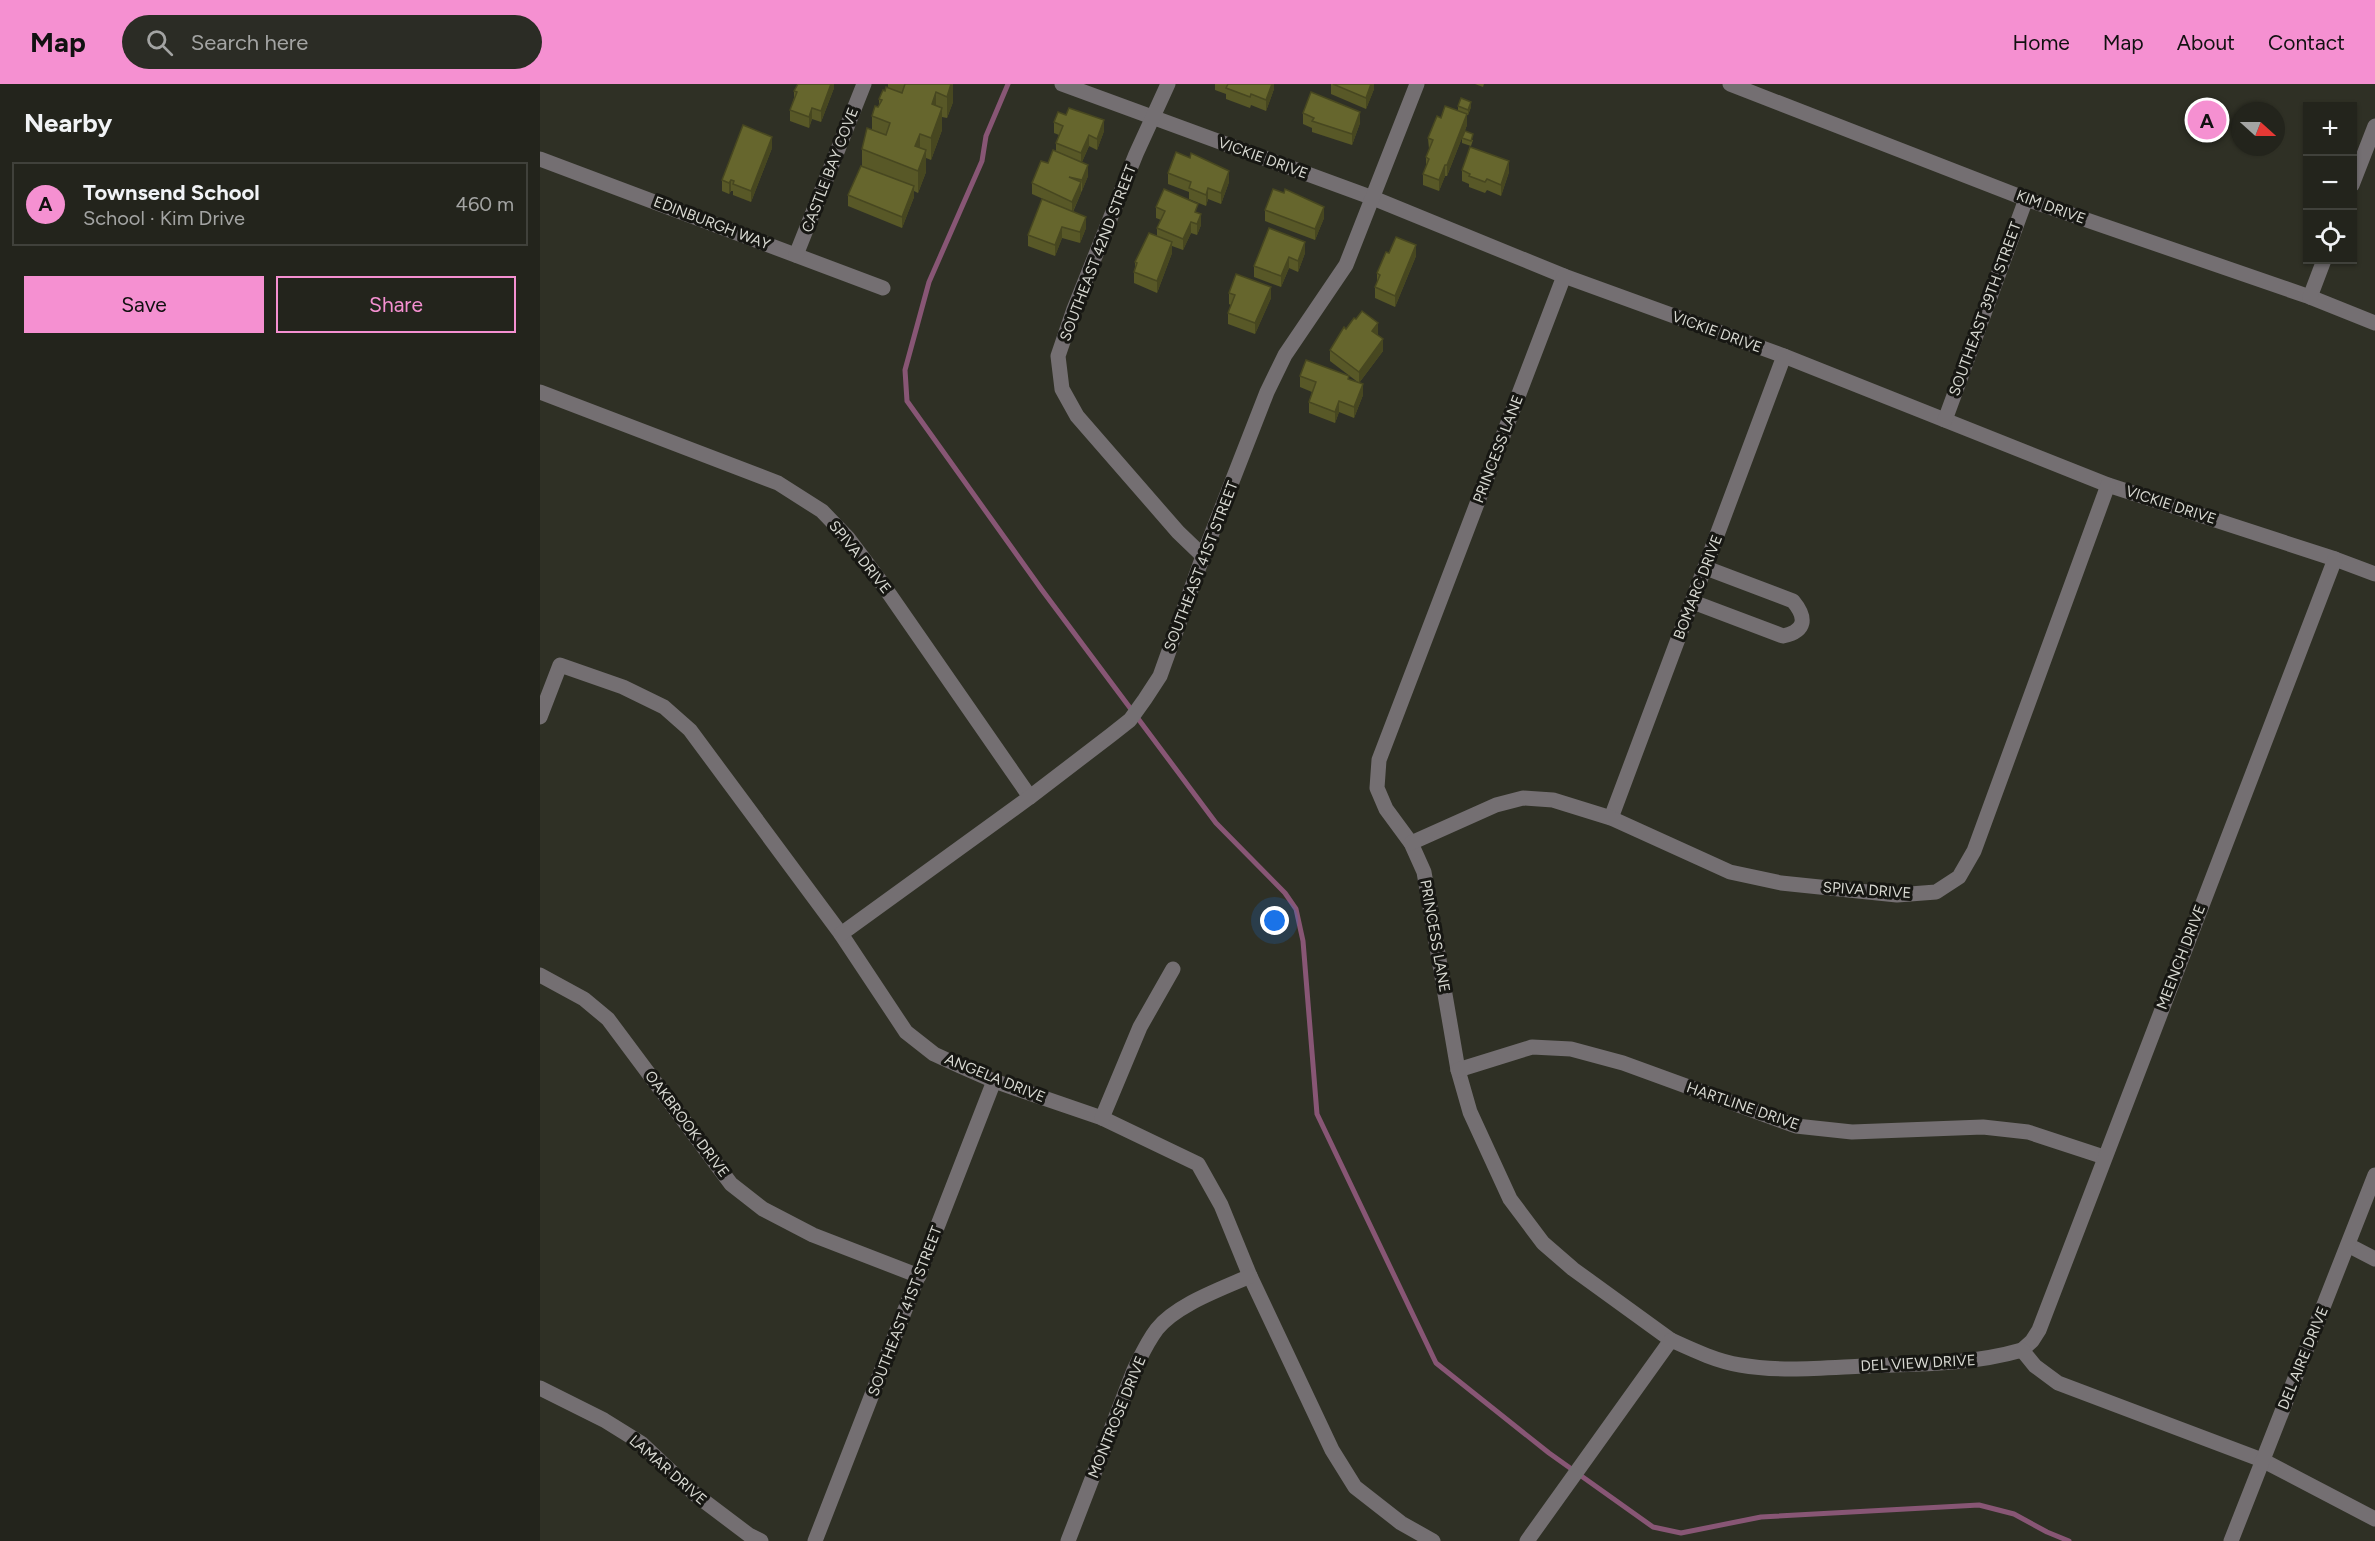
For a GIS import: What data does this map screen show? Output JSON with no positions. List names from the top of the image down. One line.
{"streets":{"street":["VICKIE DRIVE","CASTLE BAY COVE","KIM DRIVE","EDINBURGH WAY","SOUTHEAST 42ND STREET","SOUTHEAST 39TH STREET","PRINCESS LANE","SPIVA DRIVE","SOUTHEAST 41ST STREET","BOMARC DRIVE","MEENCH DRIVE","ANGELA DRIVE","HARTLINE DRIVE","OAKBROOK DRIVE","DEL AIRE DRIVE","DEL VIEW DRIVE","MONTROSE DRIVE","LAMAR DRIVE"]},"crossings":[["VICKIE DRIVE","SOUTHEAST 42ND STREET"],["VICKIE DRIVE","SOUTHEAST 39TH STREET"],["VICKIE DRIVE","PRINCESS LANE"],["VICKIE DRIVE","SPIVA DRIVE"],["VICKIE DRIVE","SOUTHEAST 41ST STREET"],["VICKIE DRIVE","BOMARC DRIVE"],["VICKIE DRIVE","MEENCH DRIVE"],["CASTLE BAY COVE","EDINBURGH WAY"],["KIM DRIVE","SOUTHEAST 39TH STREET"],["SOUTHEAST 42ND STREET","SOUTHEAST 41ST STREET"],["PRINCESS LANE","SPIVA DRIVE"],["PRINCESS LANE","HARTLINE DRIVE"],["PRINCESS LANE","DEL VIEW DRIVE"],["SPIVA DRIVE","SOUTHEAST 41ST STREET"],["SPIVA DRIVE","BOMARC DRIVE"],["SOUTHEAST 41ST STREET","ANGELA DRIVE"],["SOUTHEAST 41ST STREET","OAKBROOK DRIVE"],["MEENCH DRIVE","HARTLINE DRIVE"],["MEENCH DRIVE","DEL VIEW DRIVE"],["ANGELA DRIVE","MONTROSE DRIVE"]],"north":"right","page":{"header":"Map","search":"Search here","nav":["Home","Map","About","Contact"],"heading":"Nearby","pins":"A","map_buttons":["+","−"],"list":[{"mark":"A","name":"Townsend School","note":"School · Kim Drive","value":"460 m"}],"buttons":["Save","Share"]}}
